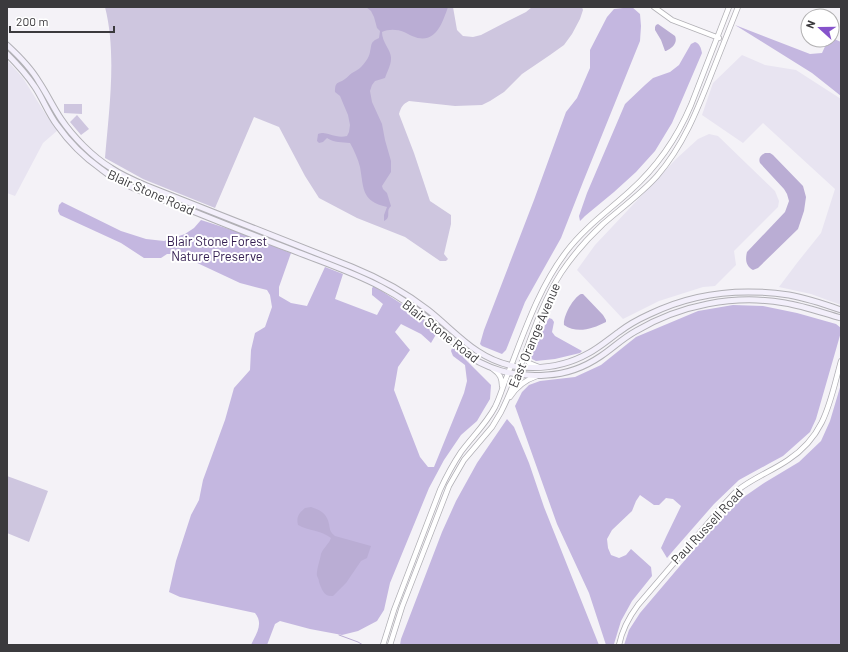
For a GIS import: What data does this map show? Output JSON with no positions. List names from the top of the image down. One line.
{"streets":{"main road":["Blair Stone Road"],"street":["East Orange Avenue","Paul Russell Road"]},"crossings":[["Blair Stone Road","East Orange Avenue"]],"parks":["Blair Stone Forest Nature Preserve"],"scale_bar":"200 m","north":"left"}
